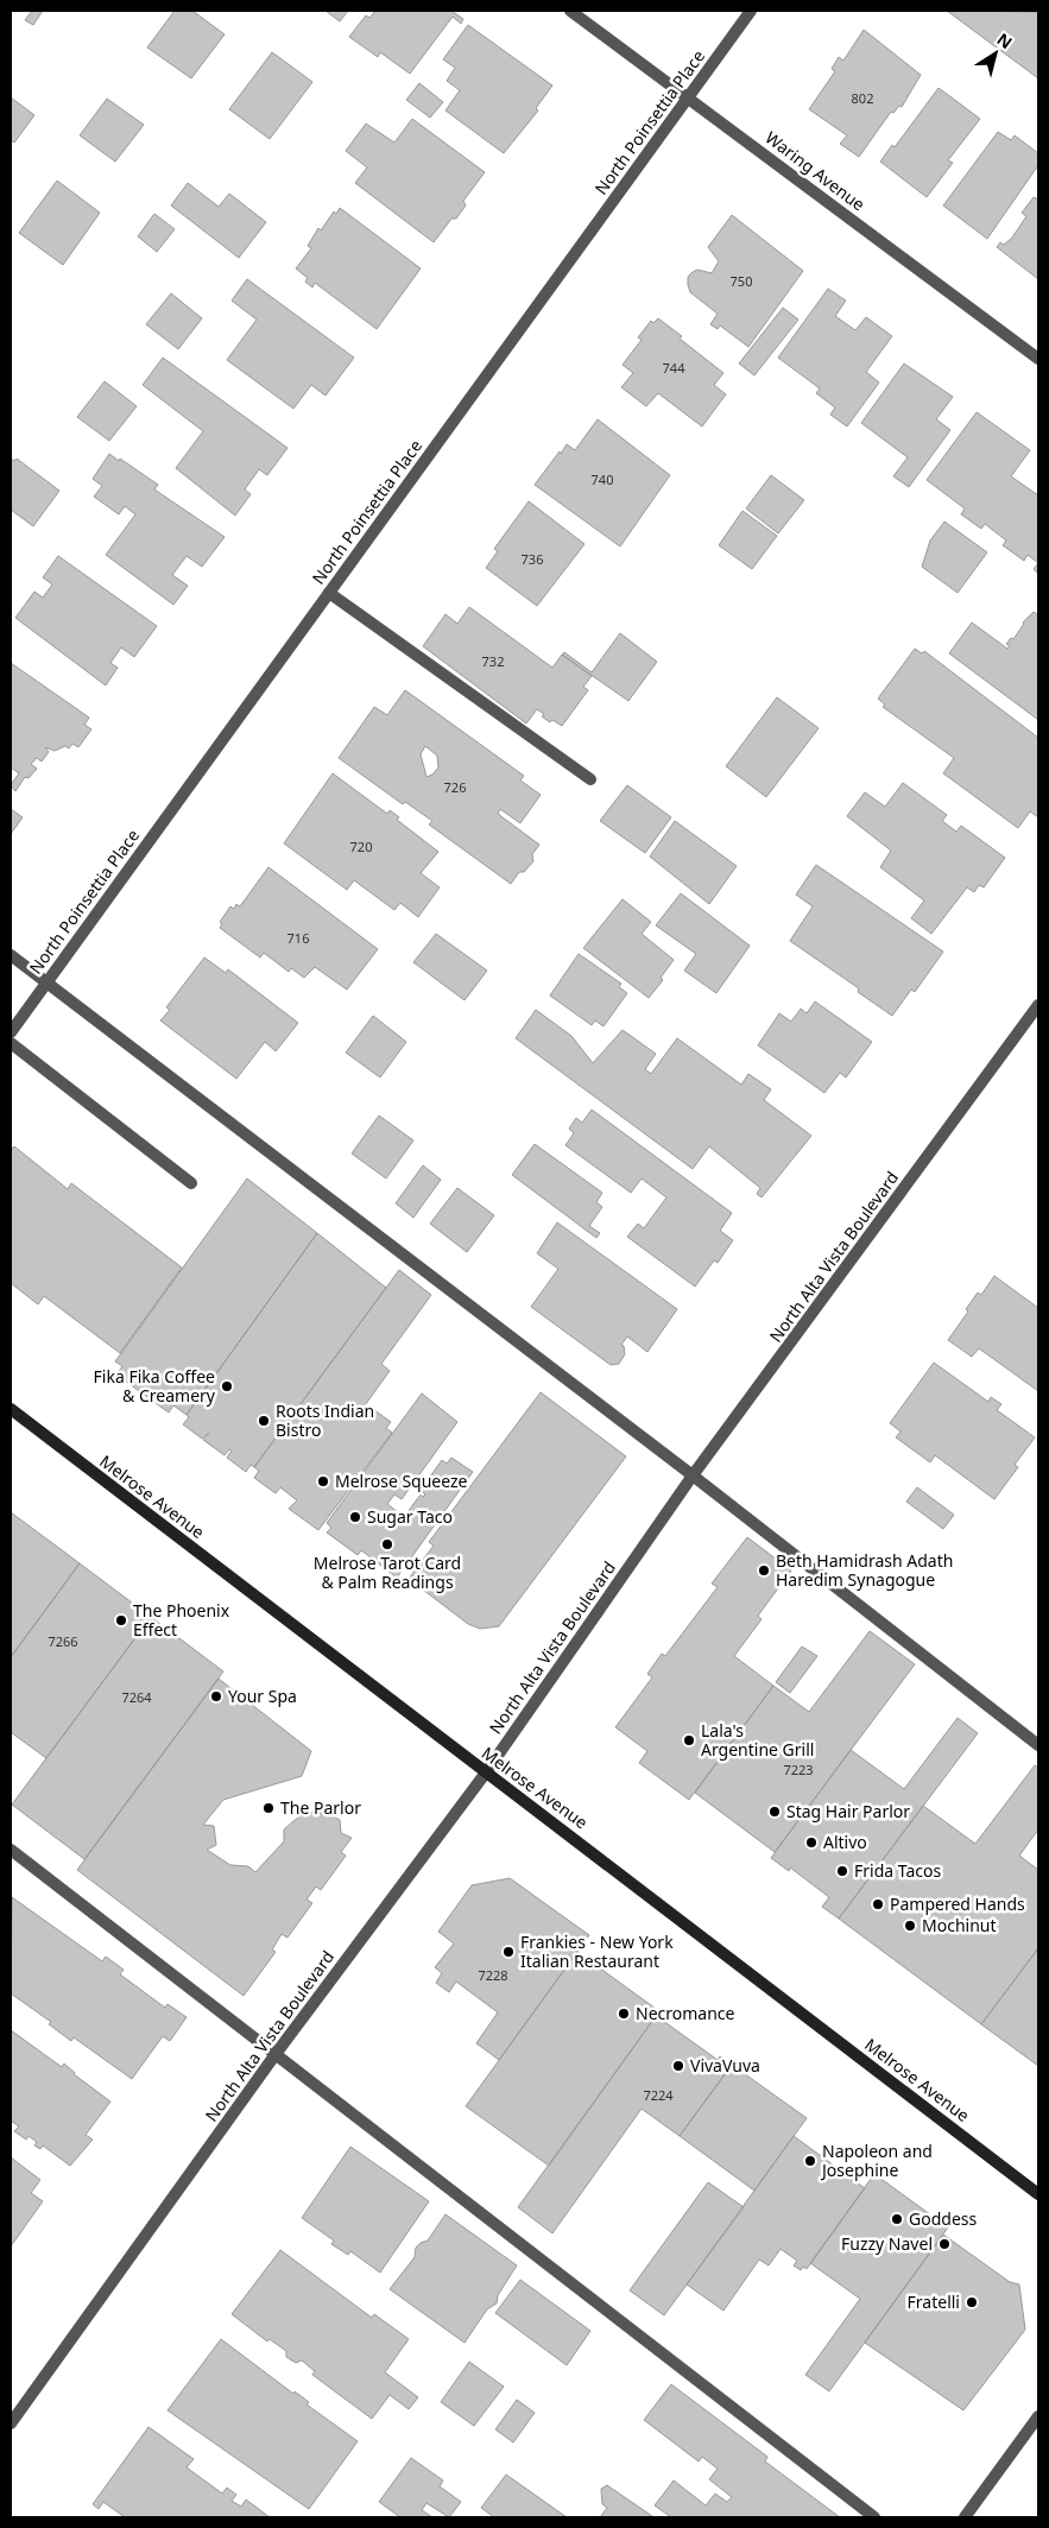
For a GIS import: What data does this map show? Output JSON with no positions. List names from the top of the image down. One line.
{"streets":{"main road":["Melrose Avenue"],"street":["North Poinsettia Place","Waring Avenue","North Alta Vista Boulevard"]},"crossings":[["North Poinsettia Place","Waring Avenue"],["North Alta Vista Boulevard","Melrose Avenue"]],"places":["Fika Fika Coffee & Creamery","Roots Indian Bistro","Melrose Squeeze","Sugar Taco","Melrose Tarot Card & Palm Readings","Beth Hamidrash Adath Haredim Synagogue","The Phoenix Effect","Your Spa","Lala's Argentine Grill","The Parlor","Stag Hair Parlor","Altivo","Frida Tacos","Pampered Hands","Mochinut","Frankies - New York Italian Restaurant","Necromance","VivaVuva","Napoleon and Josephine","Goddess","Fuzzy Navel","Fratelli"],"house_numbers":["802","750","744","740","736","732","726","720","716","7266","7264","7223","7228","7224"],"north":"top right"}
